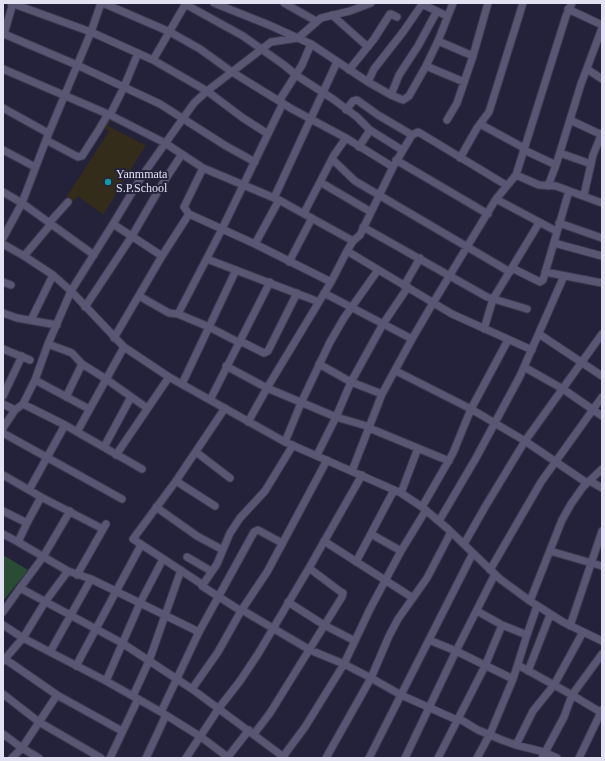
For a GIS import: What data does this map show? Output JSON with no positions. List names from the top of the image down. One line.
{"places":["Yanmmata S.P.School"]}
